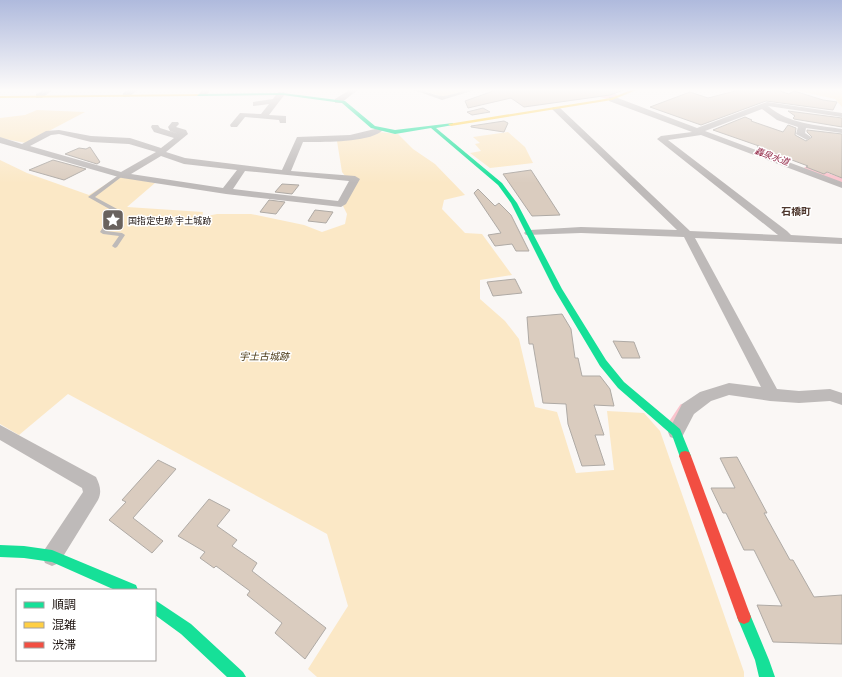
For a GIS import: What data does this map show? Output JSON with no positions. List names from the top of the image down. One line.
{"districts":["石橋町"],"water":["轟泉水道"],"parks":["宇土古城跡"],"places":{"place":["国指定史跡 宇土城跡"]},"legend":["順調","混雑","渋滞"]}
